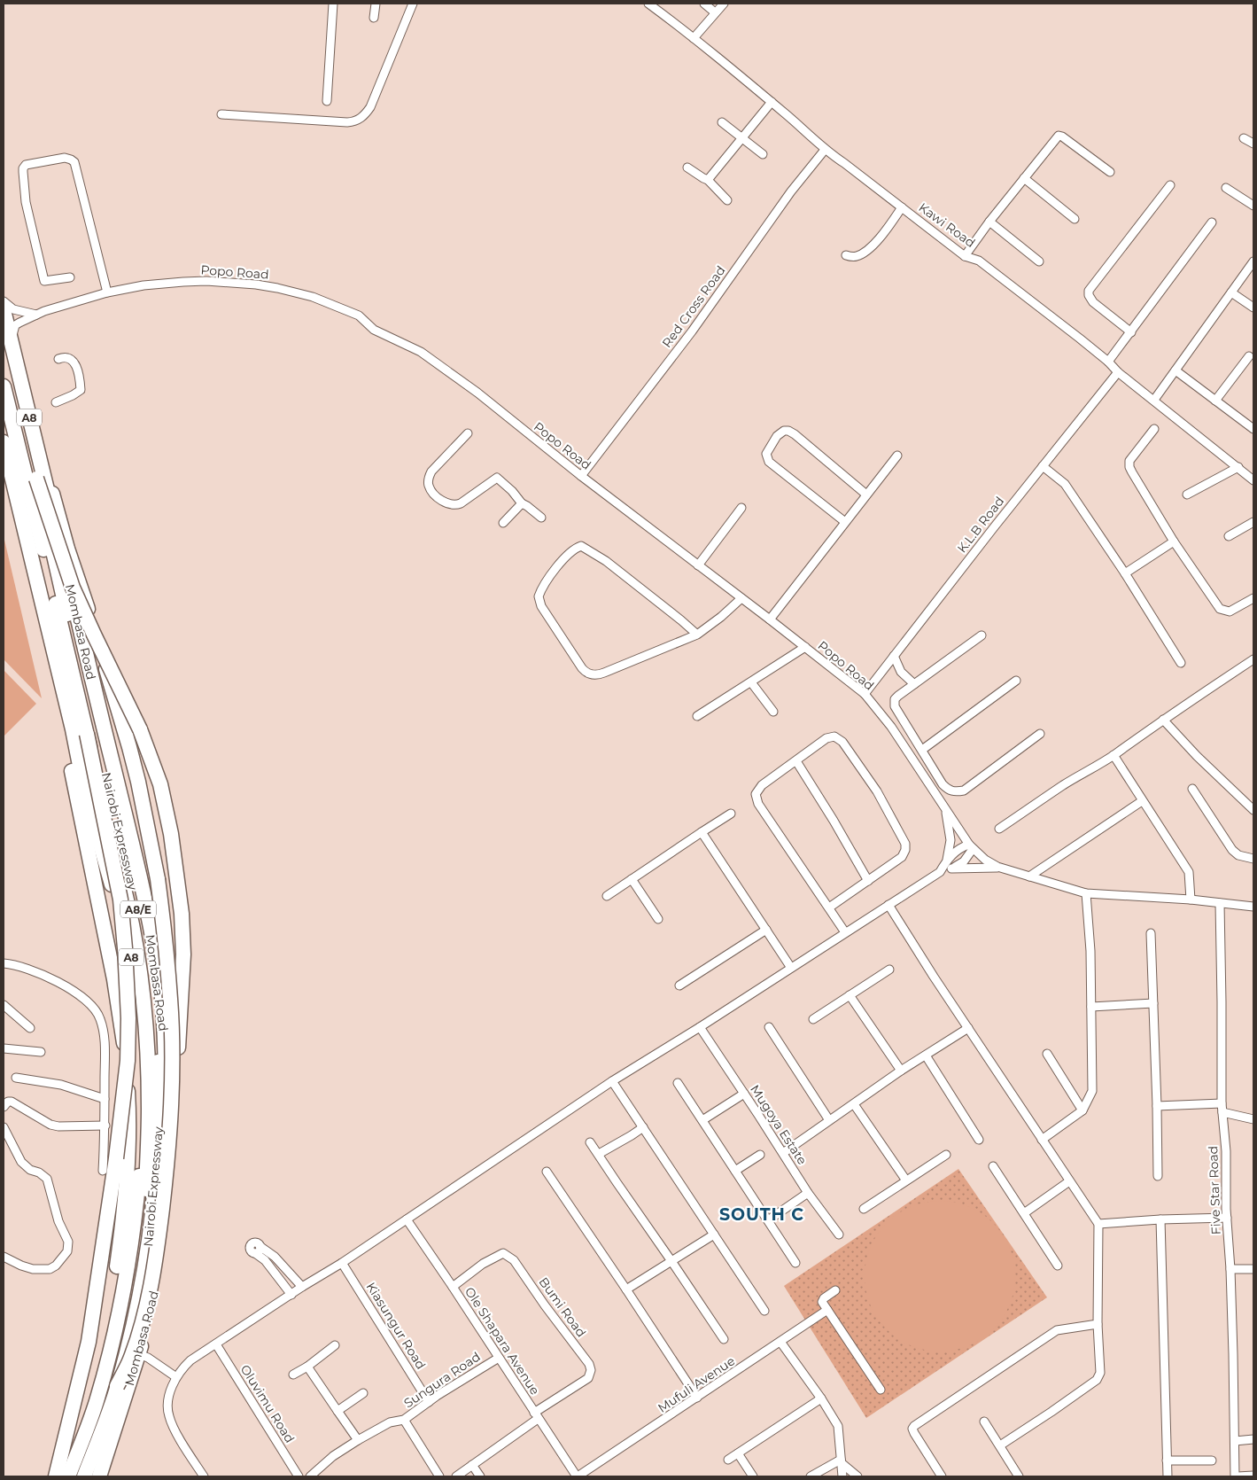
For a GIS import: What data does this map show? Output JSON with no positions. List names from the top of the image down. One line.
{"streets":{"highway":["A8","Mombasa Road","Nairobi Expressway","A8/E"],"street":["Kawi Road","Popo Road","Red Cross Road","K.L.B Road","Mugoya Estate","Five Star Road","Bumi Road","Kiasungur Road","Ole Shapara Avenue","Sungura Road","Mufuli Avenue","Oluvimu Road"]},"crossings":[["Kawi Road","Red Cross Road"],["Kawi Road","K.L.B Road"],["Popo Road","Red Cross Road"],["Popo Road","K.L.B Road"],["Popo Road","Mombasa Road"],["Popo Road","Nairobi Expressway"],["Mombasa Road","Nairobi Expressway"],["Bumi Road","Ole Shapara Avenue"],["Kiasungur Road","Sungura Road"],["Ole Shapara Avenue","Sungura Road"],["Ole Shapara Avenue","Mufuli Avenue"]],"districts":["SOUTH C"]}
